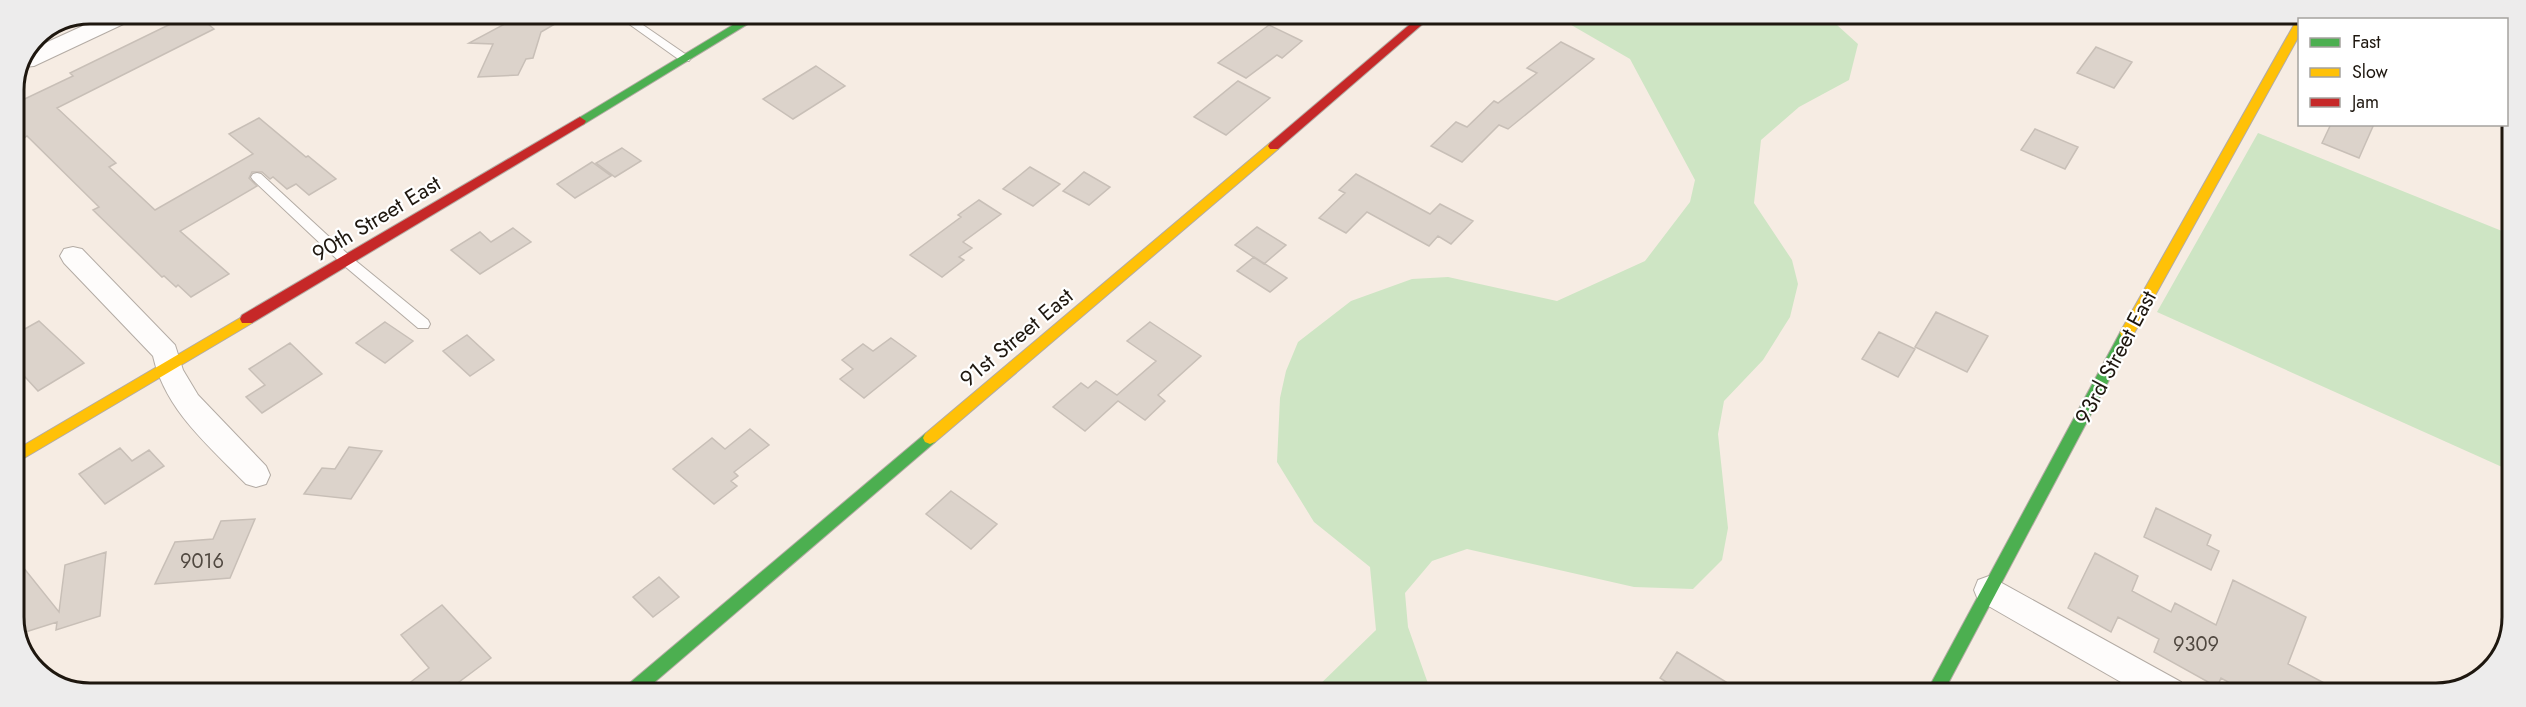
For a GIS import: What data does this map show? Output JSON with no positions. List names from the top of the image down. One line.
{"streets":{"street":["90th Street East","91st Street East","93rd Street East"]},"house_numbers":["9016","9309"],"legend":["Fast","Slow","Jam"]}
